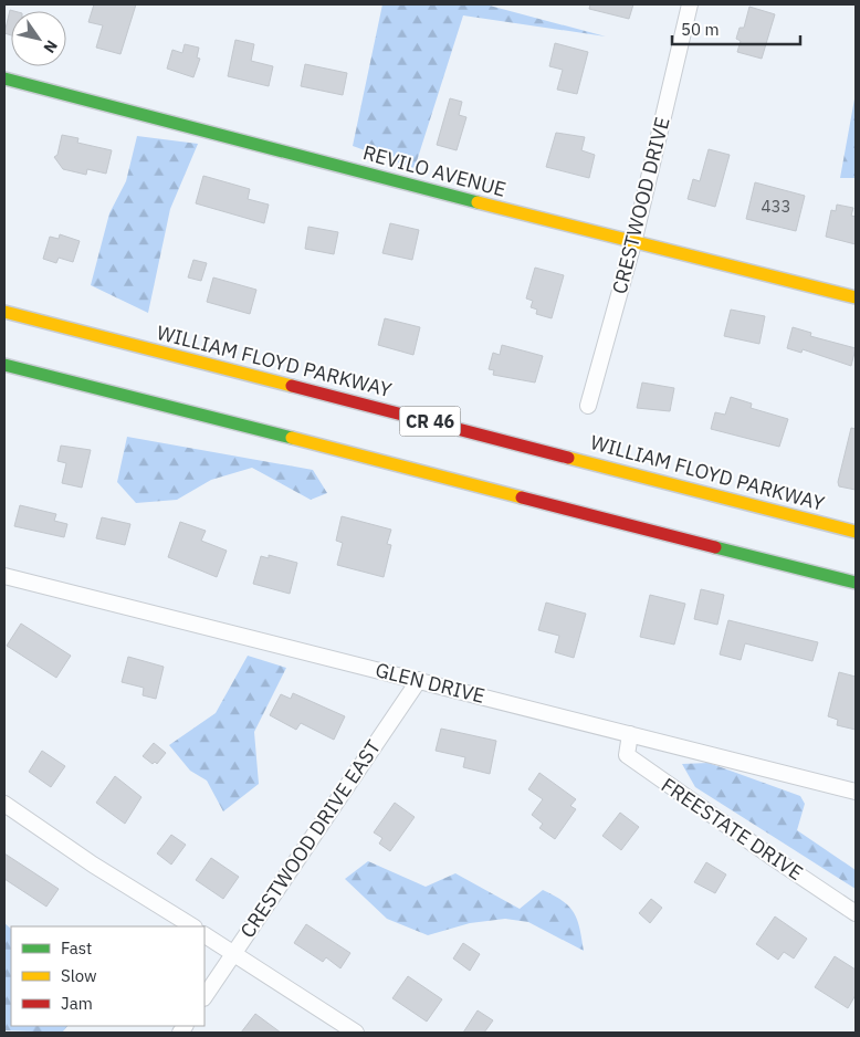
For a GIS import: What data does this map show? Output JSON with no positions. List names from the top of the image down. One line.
{"streets":{"main road":["REVILO AVENUE","WILLIAM FLOYD PARKWAY","CR 46"],"street":["CRESTWOOD DRIVE","GLEN DRIVE","FREESTATE DRIVE","CRESTWOOD DRIVE EAST"]},"crossings":[["REVILO AVENUE","CRESTWOOD DRIVE"],["GLEN DRIVE","FREESTATE DRIVE"],["GLEN DRIVE","CRESTWOOD DRIVE EAST"]],"house_numbers":["433"],"legend":["Fast","Slow","Jam"],"scale_bar":"50 m","north":"bottom right"}
